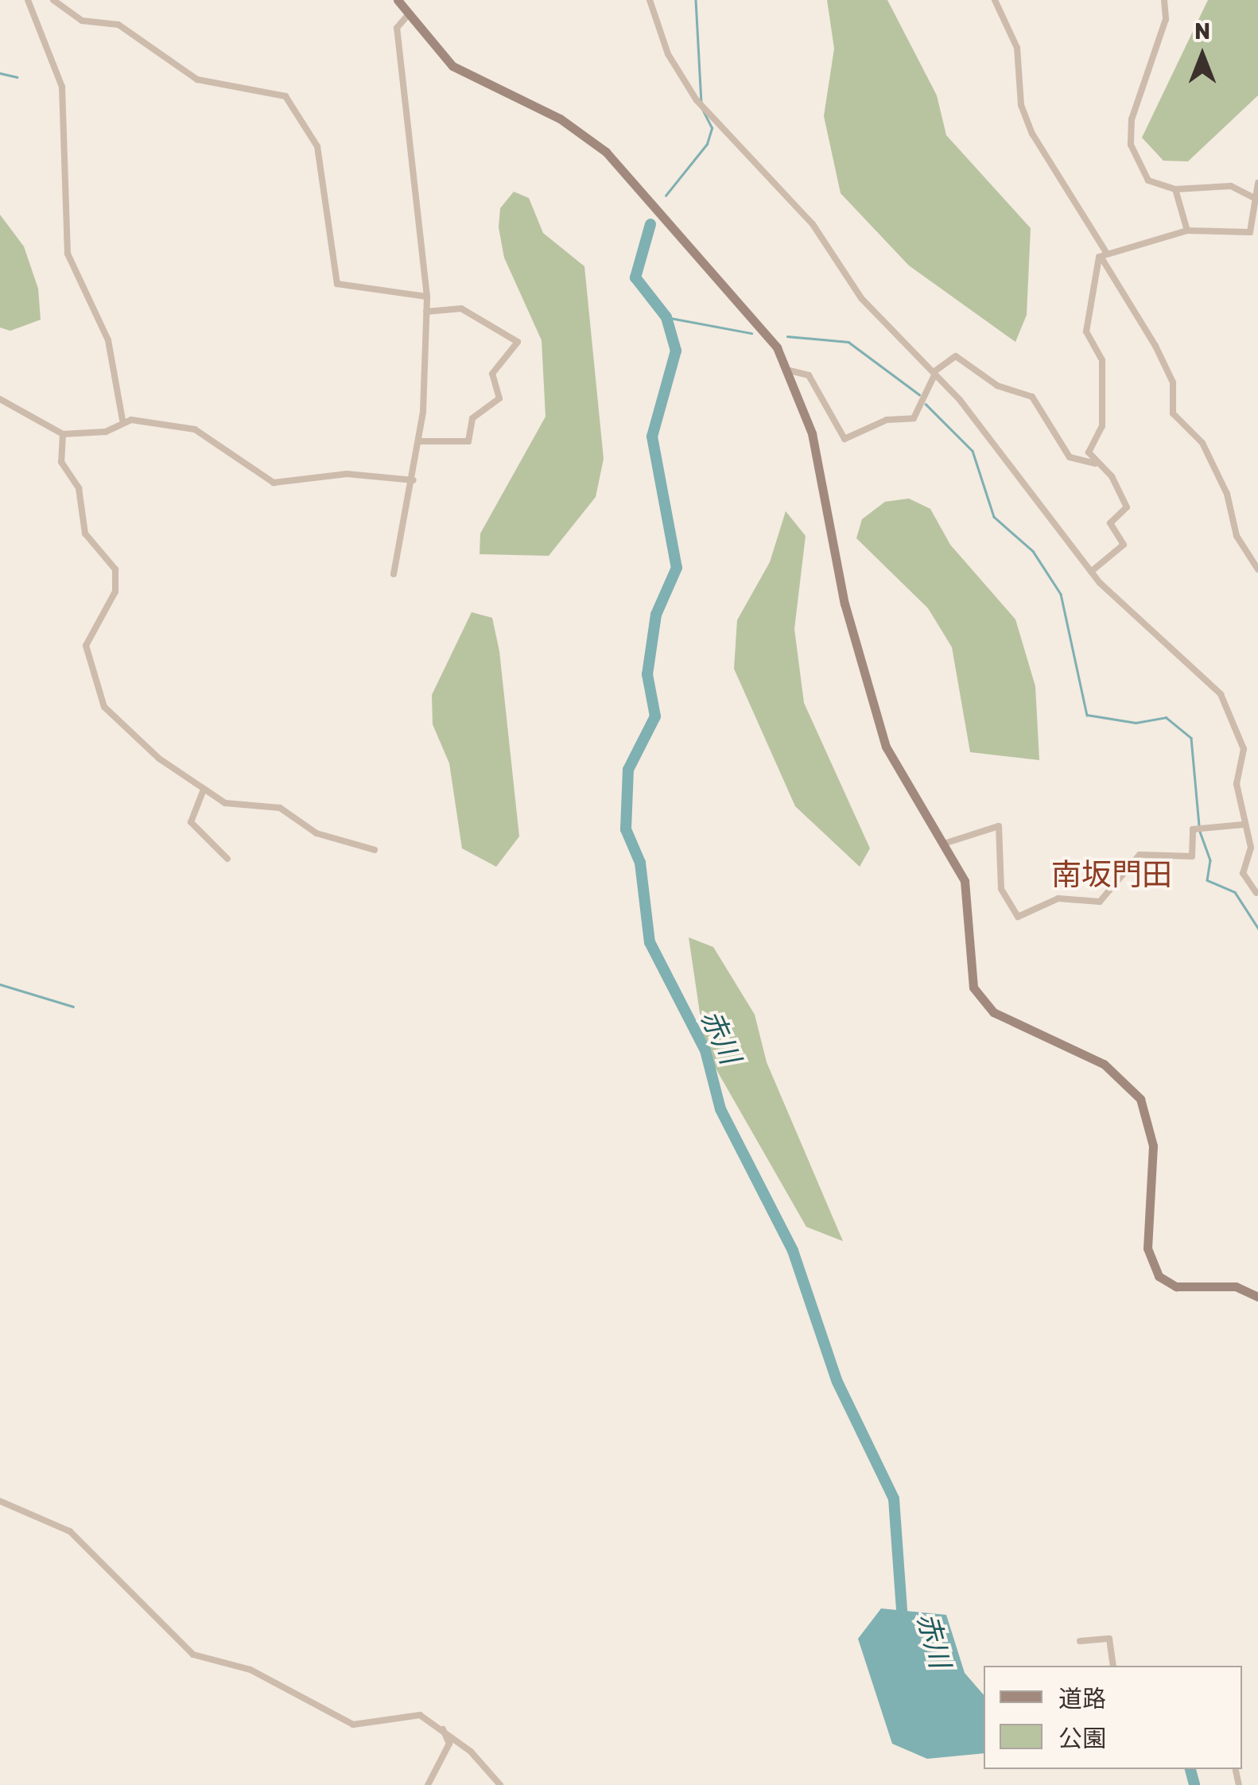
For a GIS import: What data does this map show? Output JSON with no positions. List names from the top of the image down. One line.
{"districts":["南坂門田"],"water":["赤川"],"legend":["道路","公園"],"north":"top"}
